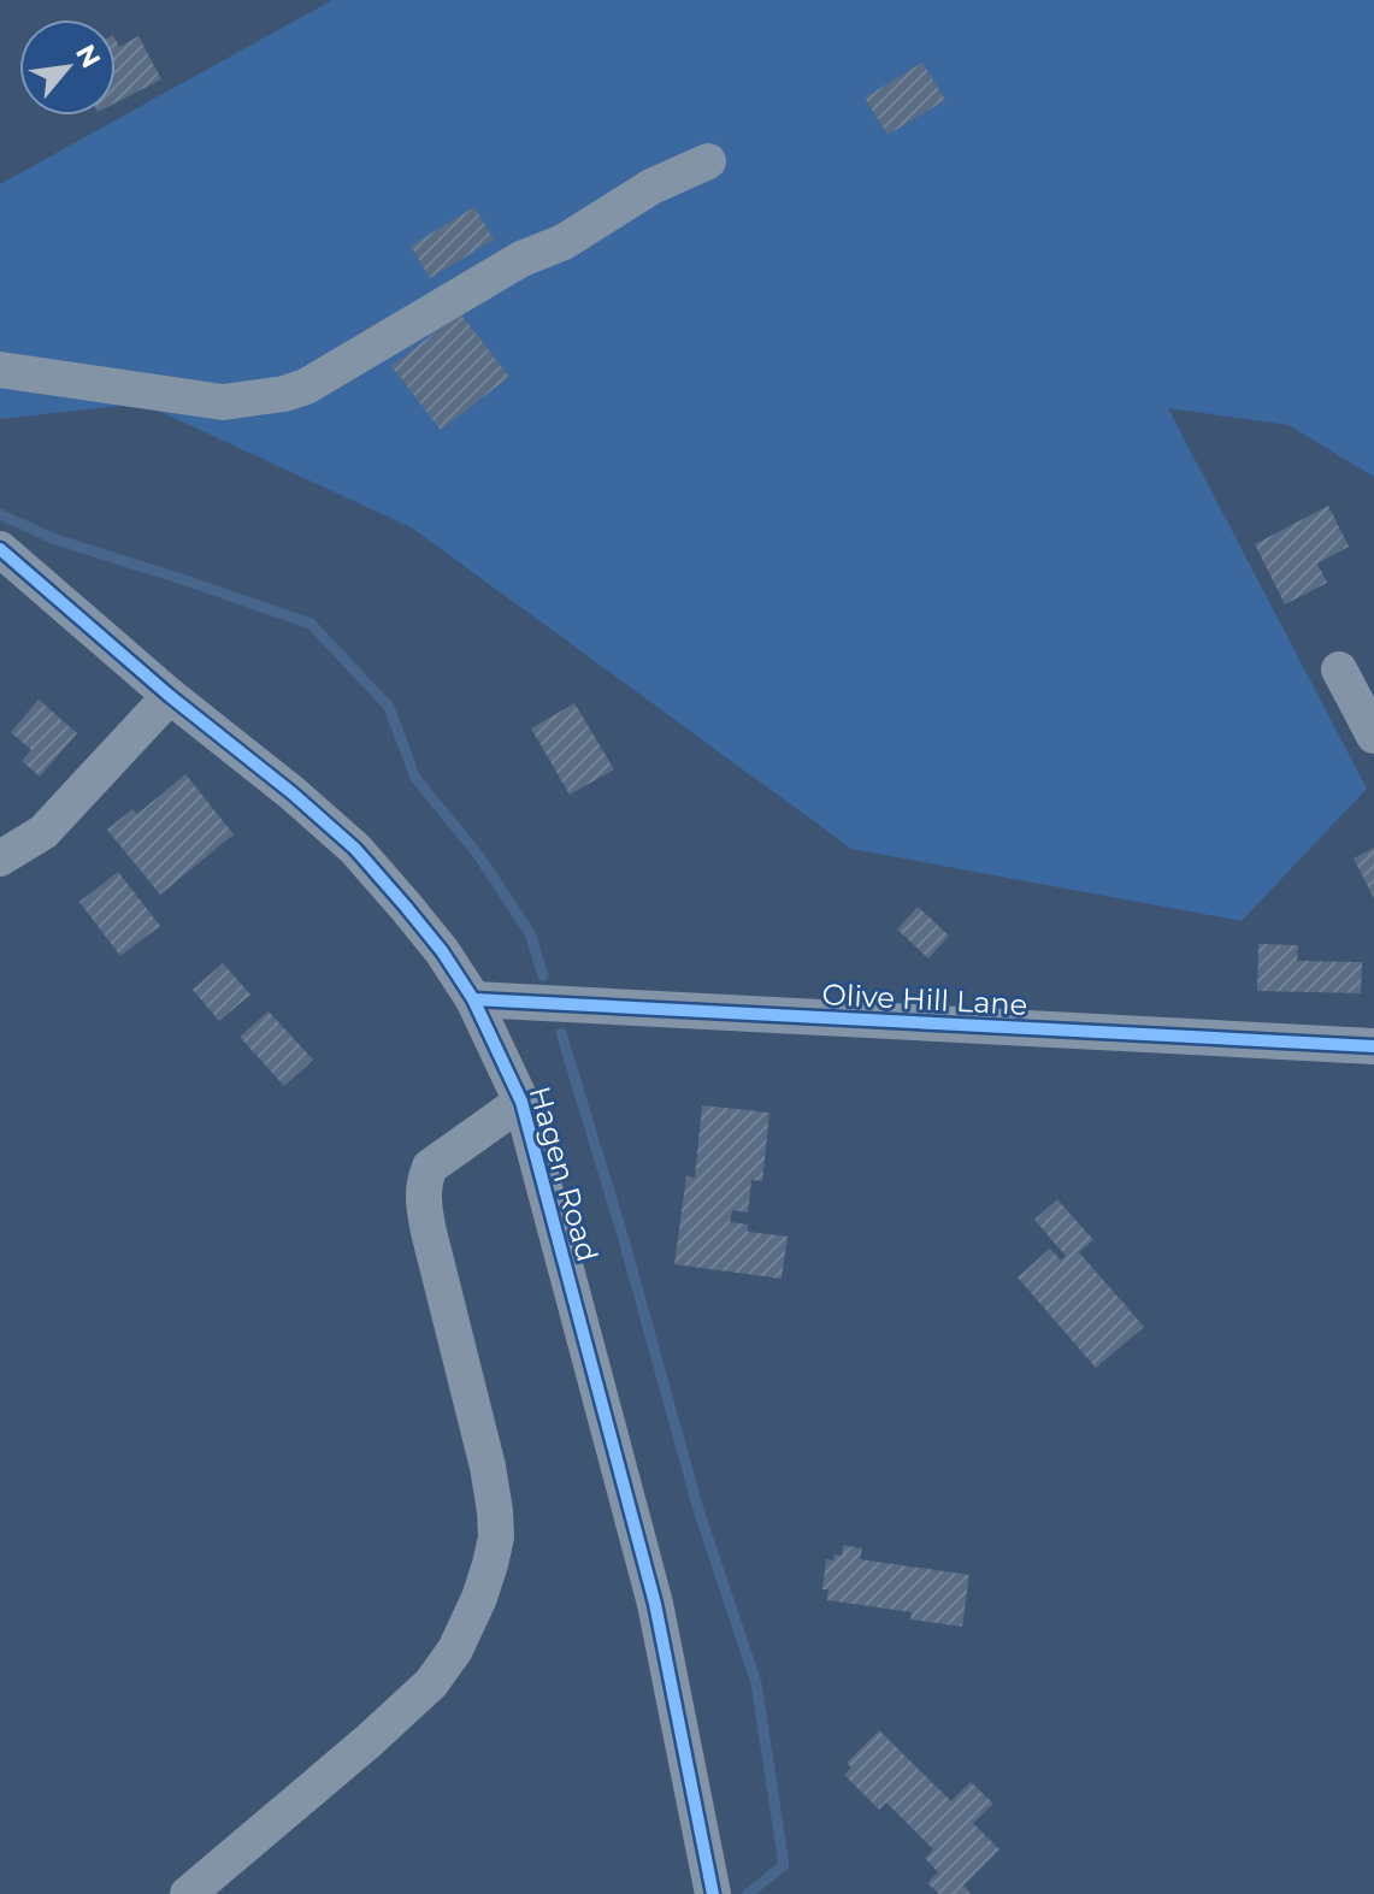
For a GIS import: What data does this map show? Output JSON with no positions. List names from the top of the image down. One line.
{"streets":{"street":["Olive Hill Lane","Hagen Road"]},"crossings":[["Olive Hill Lane","Hagen Road"]],"north":"top right"}
